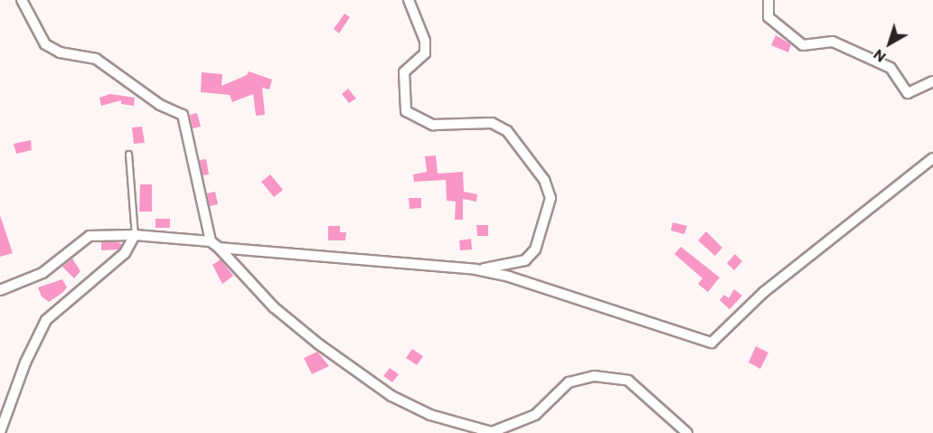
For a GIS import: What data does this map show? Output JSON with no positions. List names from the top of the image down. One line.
{"north":"bottom left"}
